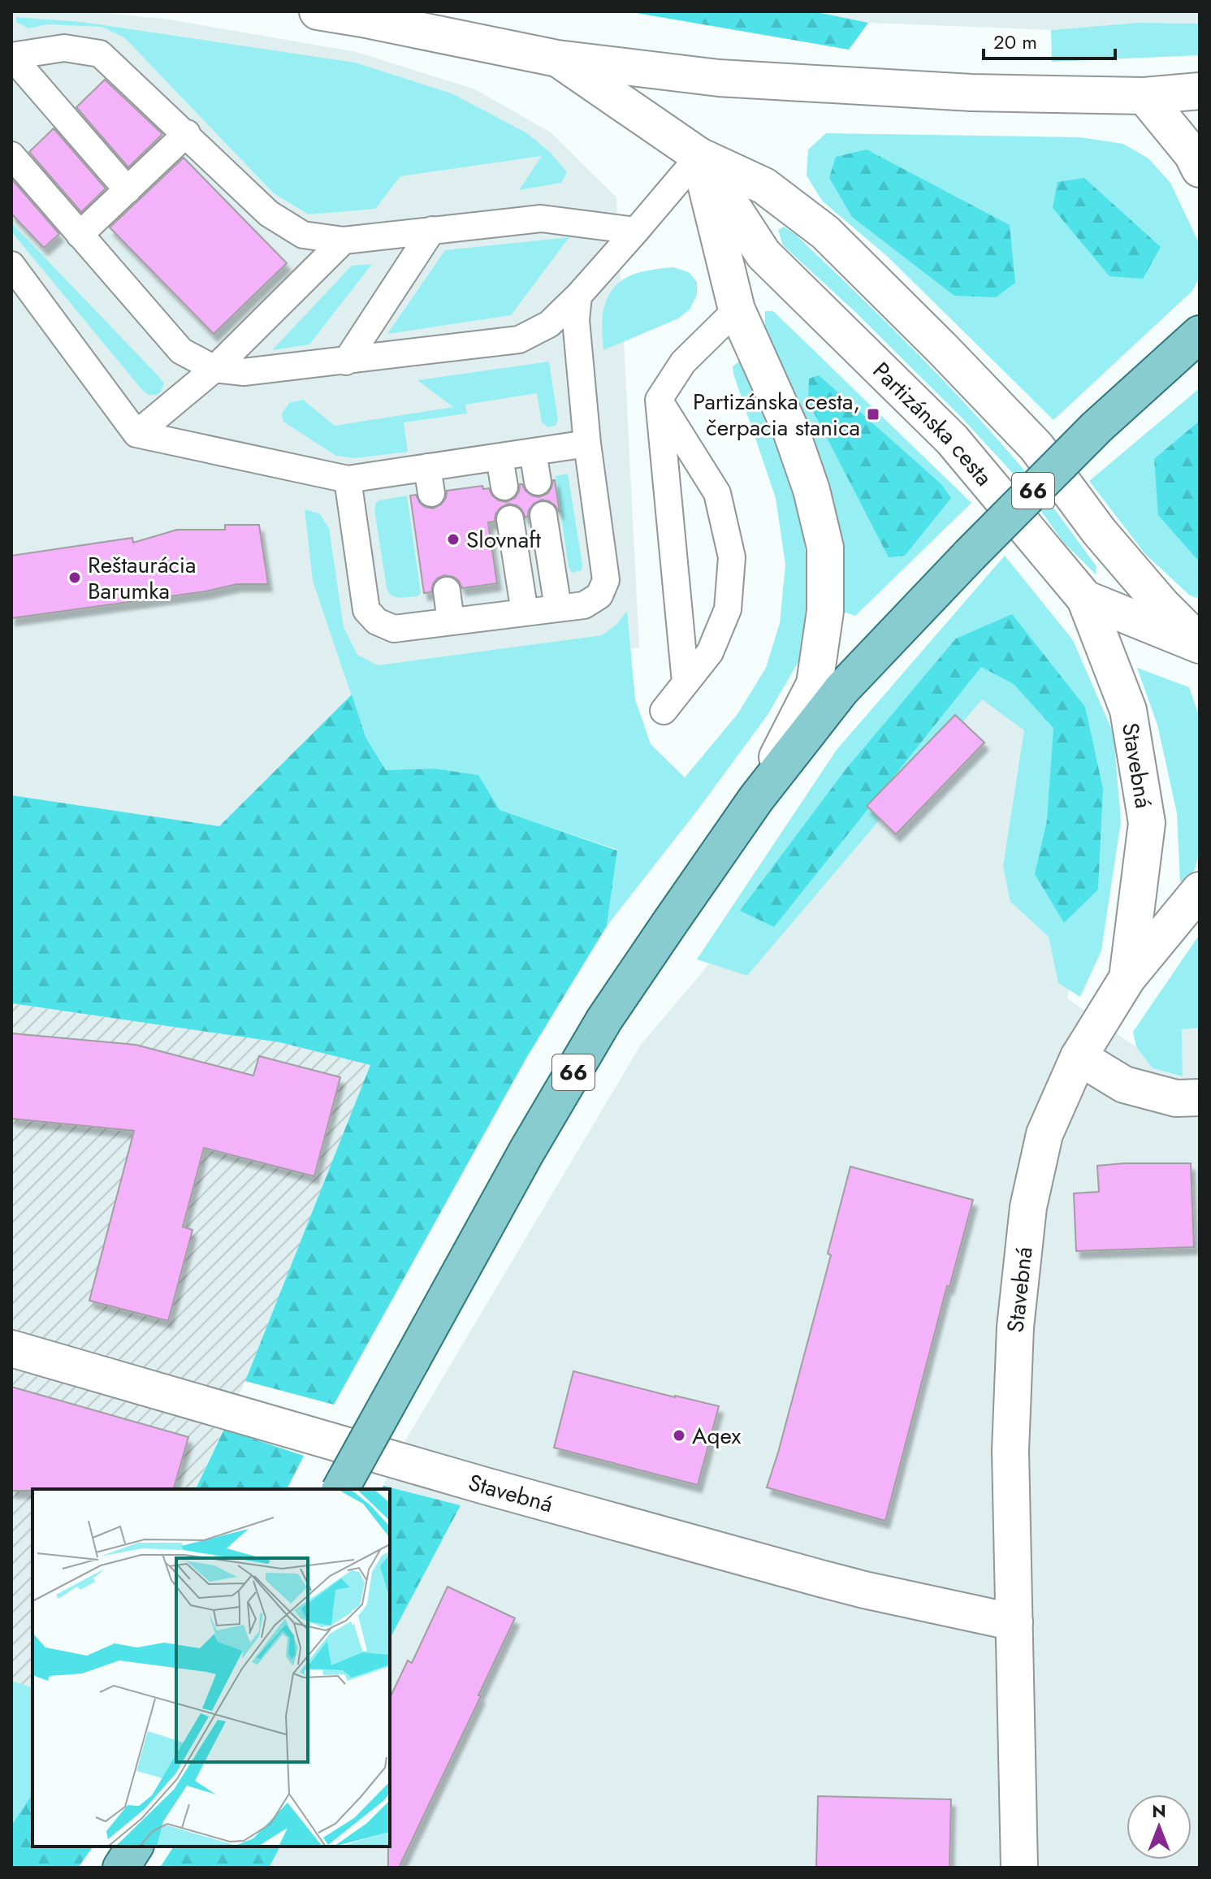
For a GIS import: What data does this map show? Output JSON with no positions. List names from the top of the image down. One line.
{"streets":{"main road":["66"],"street":["Partizánska cesta","Stavebná"]},"crossings":[["Partizánska cesta","Stavebná"]],"places":{"transit":["Partizánska cesta, čerpacia stanica"],"other":["Slovnaft","Reštaurácia Barumka","Aqex"]},"scale_bar":"20 m","north":"top"}
